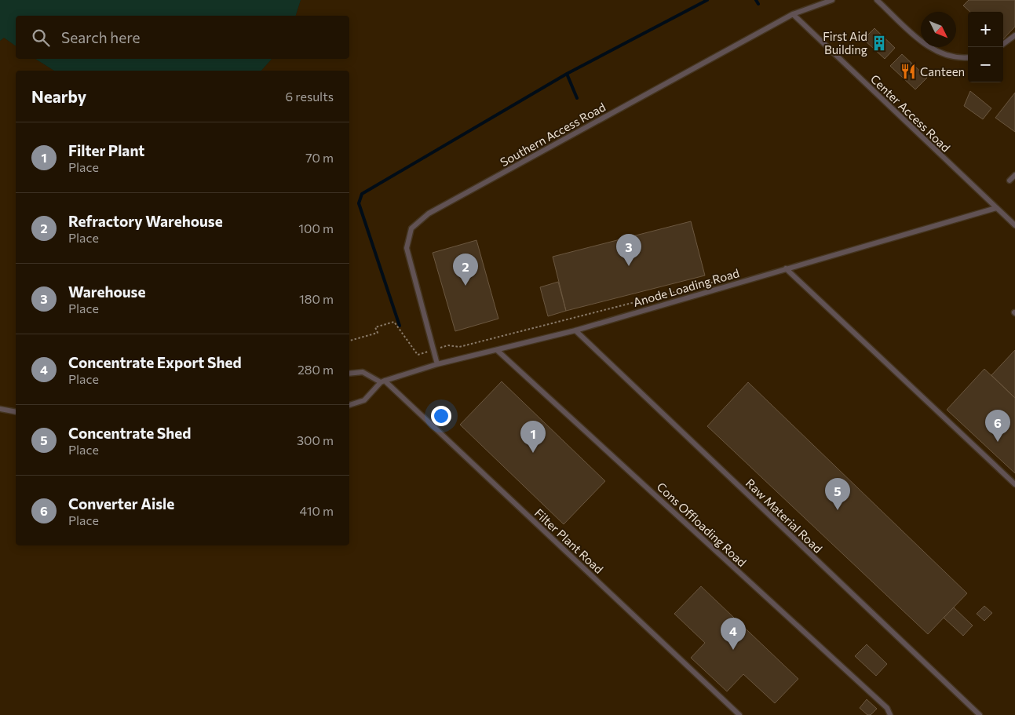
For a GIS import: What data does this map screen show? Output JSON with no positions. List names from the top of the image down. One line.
{"streets":{"lane":["Center Access Road","Southern Access Road","Anode Loading Road","Raw Material Road","Cons Offloading Road","Filter Plant Road"]},"crossings":[["Center Access Road","Southern Access Road"],["Center Access Road","Anode Loading Road"],["Southern Access Road","Anode Loading Road"],["Anode Loading Road","Raw Material Road"],["Anode Loading Road","Cons Offloading Road"],["Anode Loading Road","Filter Plant Road"]],"places":{"building":["First Aid Building"],"restaurant":["Canteen"]},"north":"bottom right","page":{"map_buttons":["+","−"],"search":"Search here","heading":["Nearby","6 results"],"list":[{"mark":"1","name":"Filter Plant","note":"Place","value":"70 m"},{"mark":"2","name":"Refractory Warehouse","note":"Place","value":"100 m"},{"mark":"3","name":"Warehouse","note":"Place","value":"180 m"},{"mark":"4","name":"Concentrate Export Shed","note":"Place","value":"280 m"},{"mark":"5","name":"Concentrate Shed","note":"Place","value":"300 m"},{"mark":"6","name":"Converter Aisle","note":"Place","value":"410 m"}],"pins":["3","2","6","1","5","4"]}}
